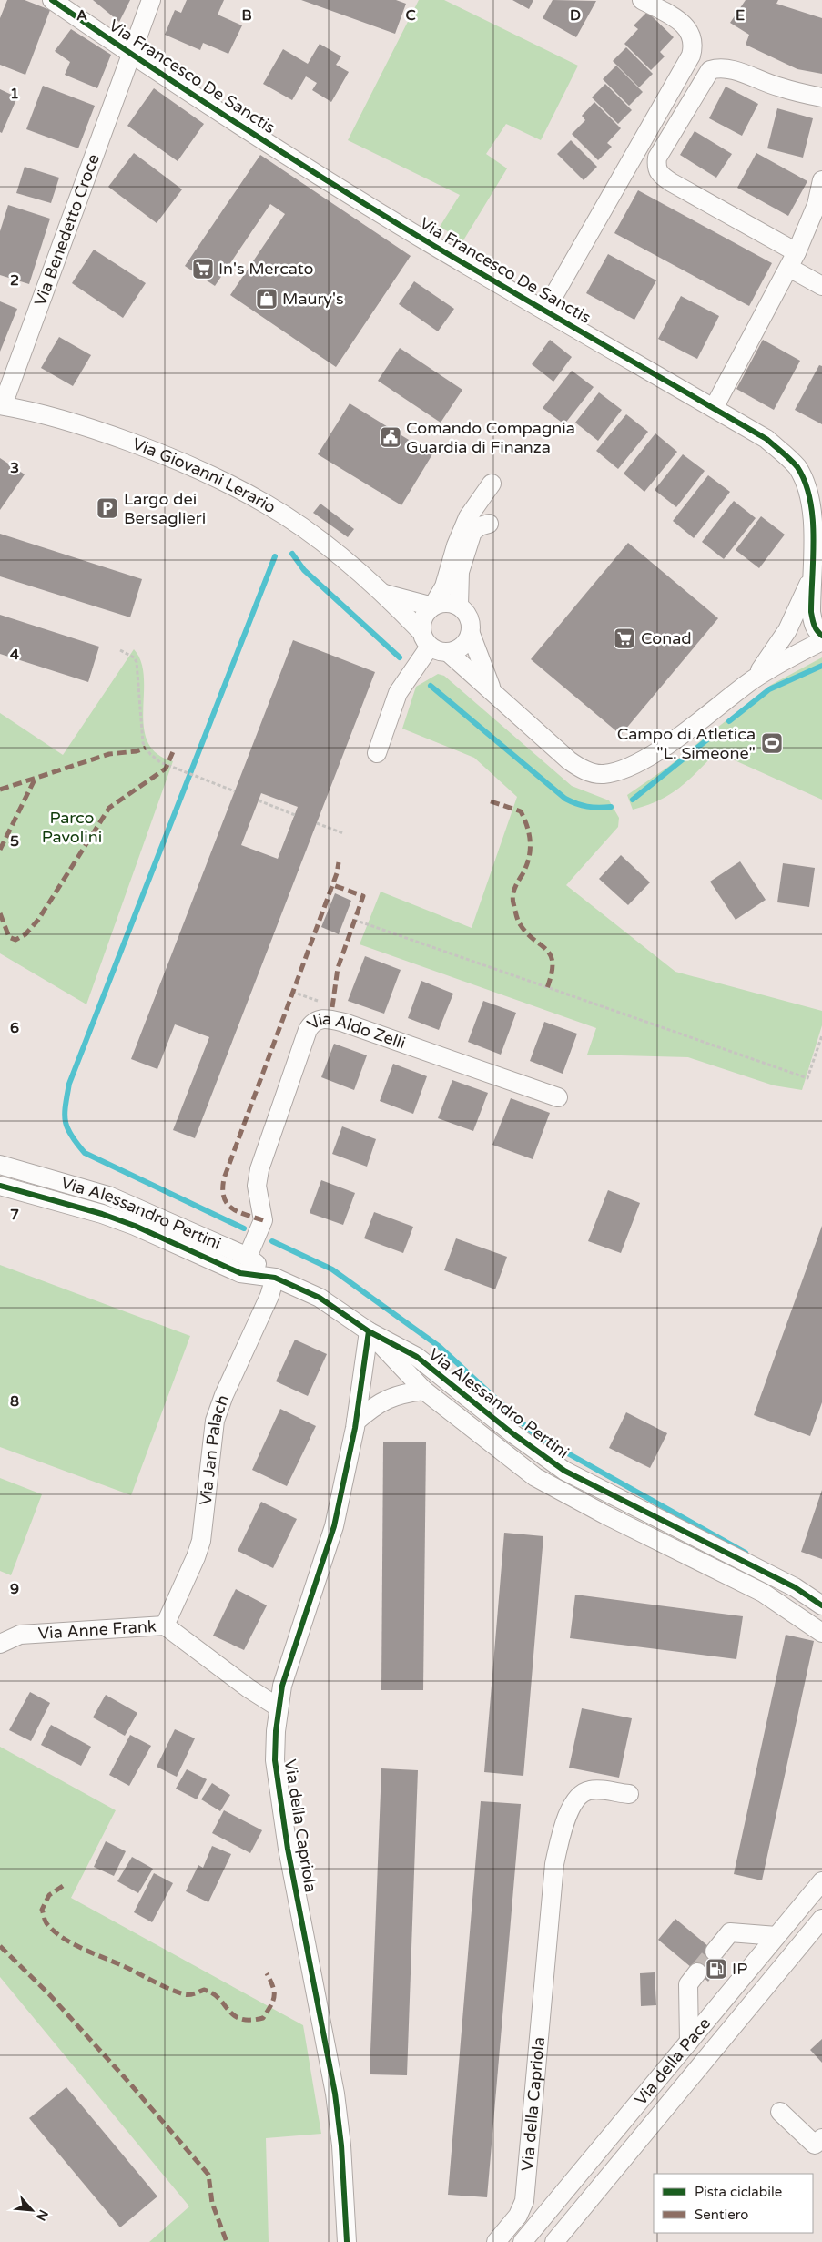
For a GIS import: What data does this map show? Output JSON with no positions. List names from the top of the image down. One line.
{"streets":{"street":["Via Francesco De Sanctis","Via Benedetto Croce","Via Giovanni Lerario","Via Aldo Zelli","Via Alessandro Pertini","Via Jan Palach","Via Anne Frank","Via della Capriola","Via della Pace"]},"crossings":[["Via Francesco De Sanctis","Via Benedetto Croce"],["Via Benedetto Croce","Via Giovanni Lerario"],["Via Aldo Zelli","Via Alessandro Pertini"],["Via Alessandro Pertini","Via Jan Palach"],["Via Alessandro Pertini","Via della Capriola"],["Via Jan Palach","Via Anne Frank"],["Via Anne Frank","Via della Capriola"]],"parks":["Parco Pavolini"],"places":{"supermarket":["In's Mercato","Conad"],"shop":["Maury's"],"public building":["Comando Compagnia Guardia di Finanza"],"parking":["Largo dei Bersaglieri"],"sports":["Campo di Atletica \"L. Simeone\""],"fuel station":["IP"]},"legend":["Pista ciclabile","Sentiero"],"north":"bottom right","grid":{"columns":["A","B","C","D","E"],"rows":["1","2","3","4","5","6","7","8","9"]}}
